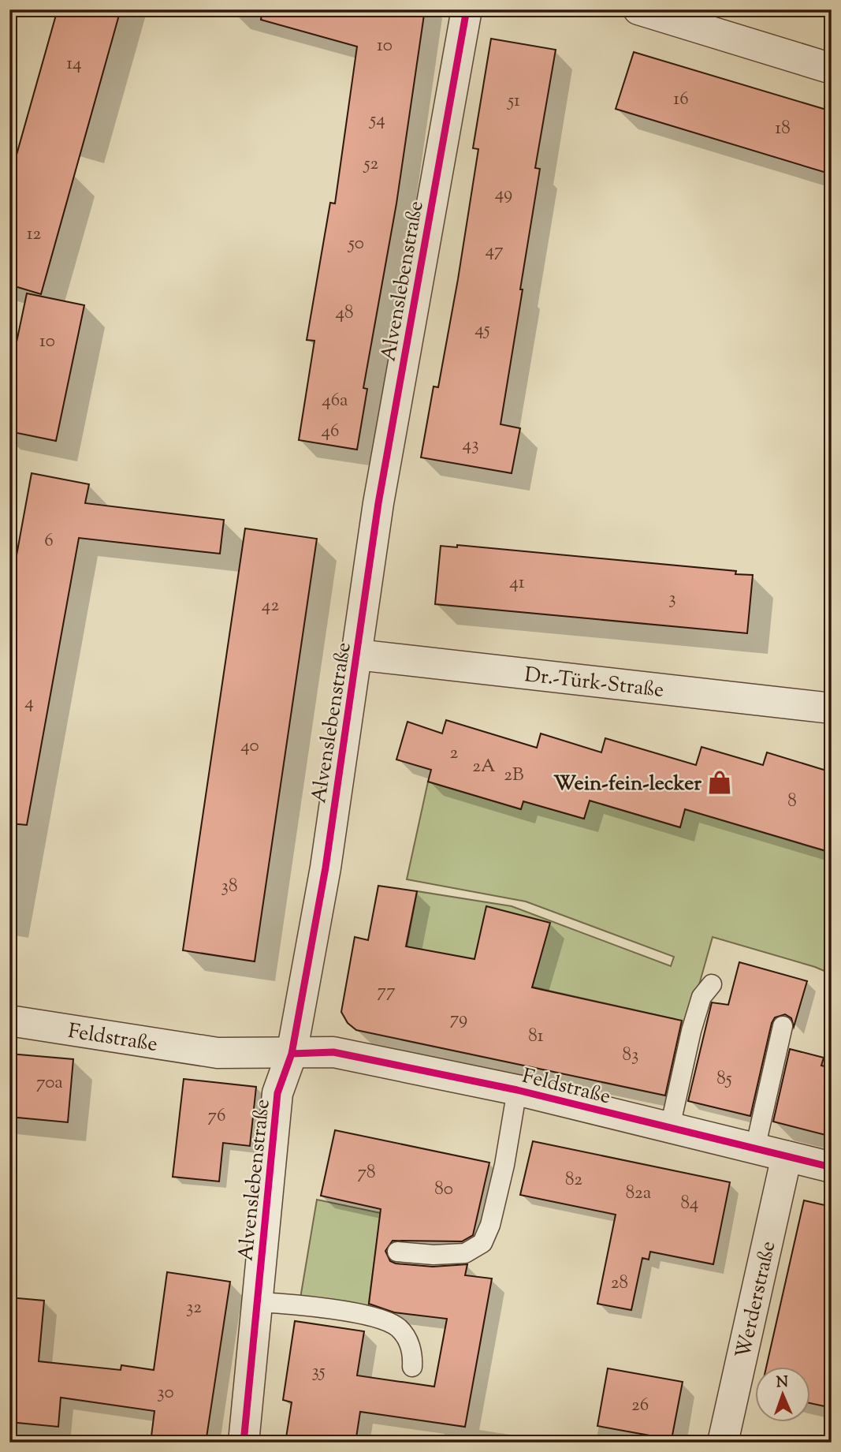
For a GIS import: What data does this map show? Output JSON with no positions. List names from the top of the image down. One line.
{"streets":{"street":["Alvenslebenstraße","Dr.-Türk-Straße","Feldstraße","Werderstraße"]},"crossings":[["Alvenslebenstraße","Dr.-Türk-Straße"],["Alvenslebenstraße","Feldstraße"],["Feldstraße","Werderstraße"]],"places":{"shop":["Wein-fein-lecker"]},"house_numbers":["10","14","16","51","54","18","52","49","12","50","47","48","45","10","46a","46","43","6","41","3","42","4","40","2","2A","2B","8","38","77","79","81","83","85","70a","76","78","82","80","82a","84","28","32","35","30","26"],"north":"top"}
